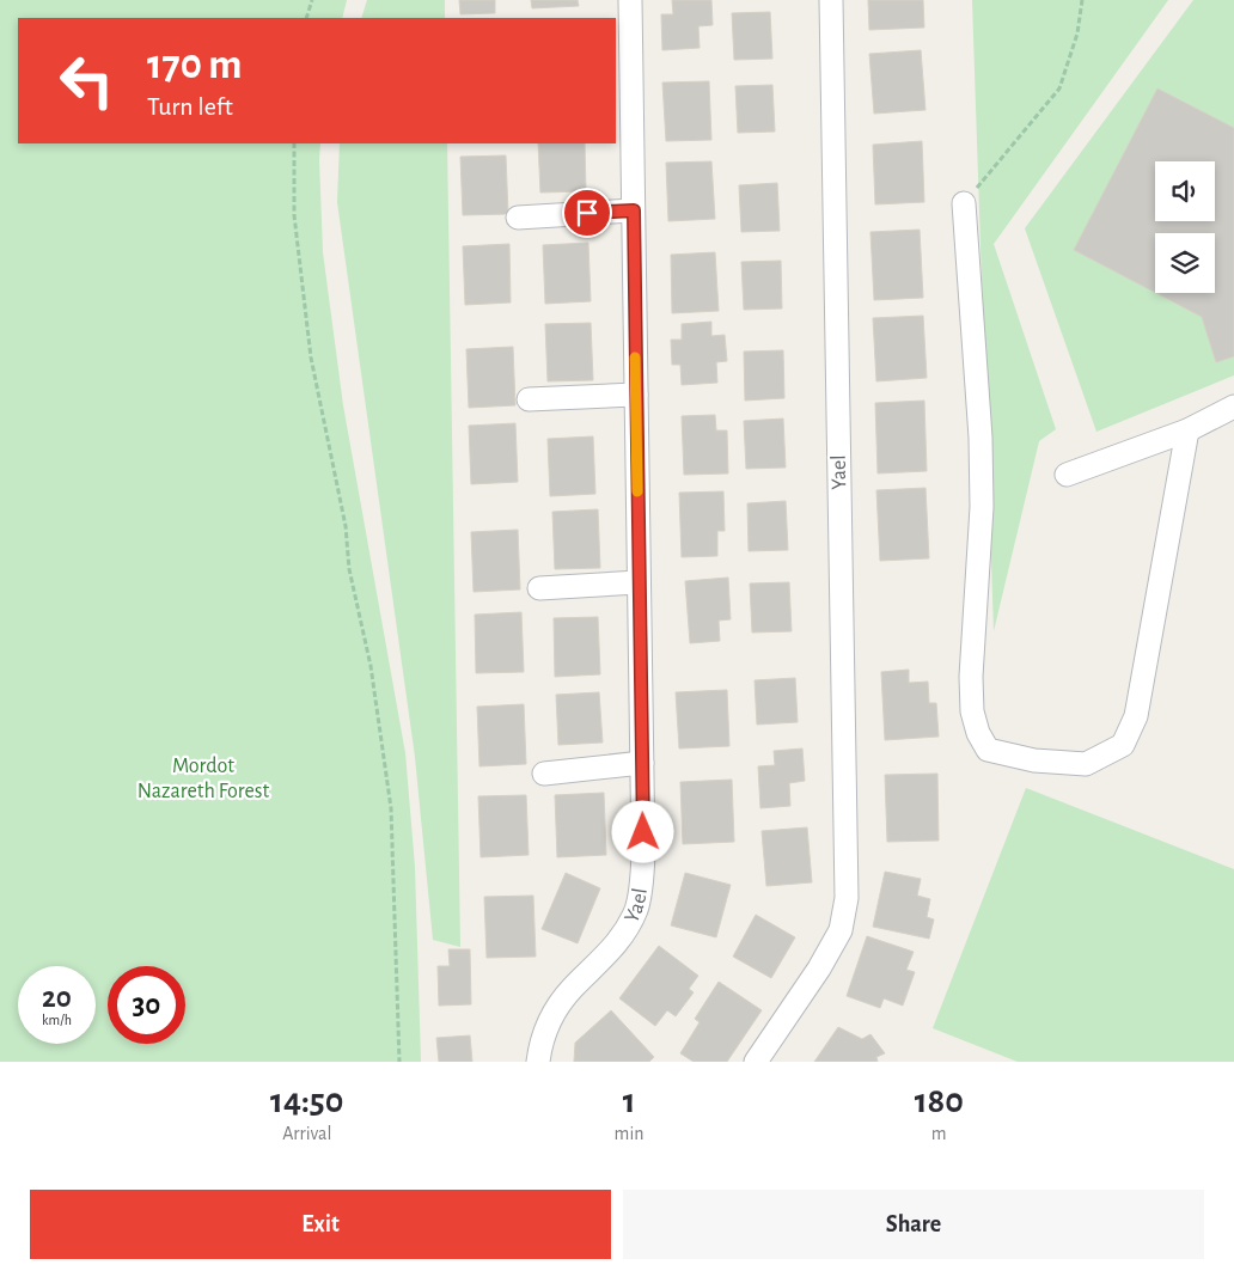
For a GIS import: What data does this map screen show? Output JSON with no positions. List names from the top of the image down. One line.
{"streets":{"street":["Yael"]},"parks":["Mordot Nazareth Forest"],"page":{"turn":["170 m","Turn left"],"speed":"20 km/h","limit":"30","eta":["14:50","Arrival","1","min","180","m"],"buttons":["Exit","Share"]}}
